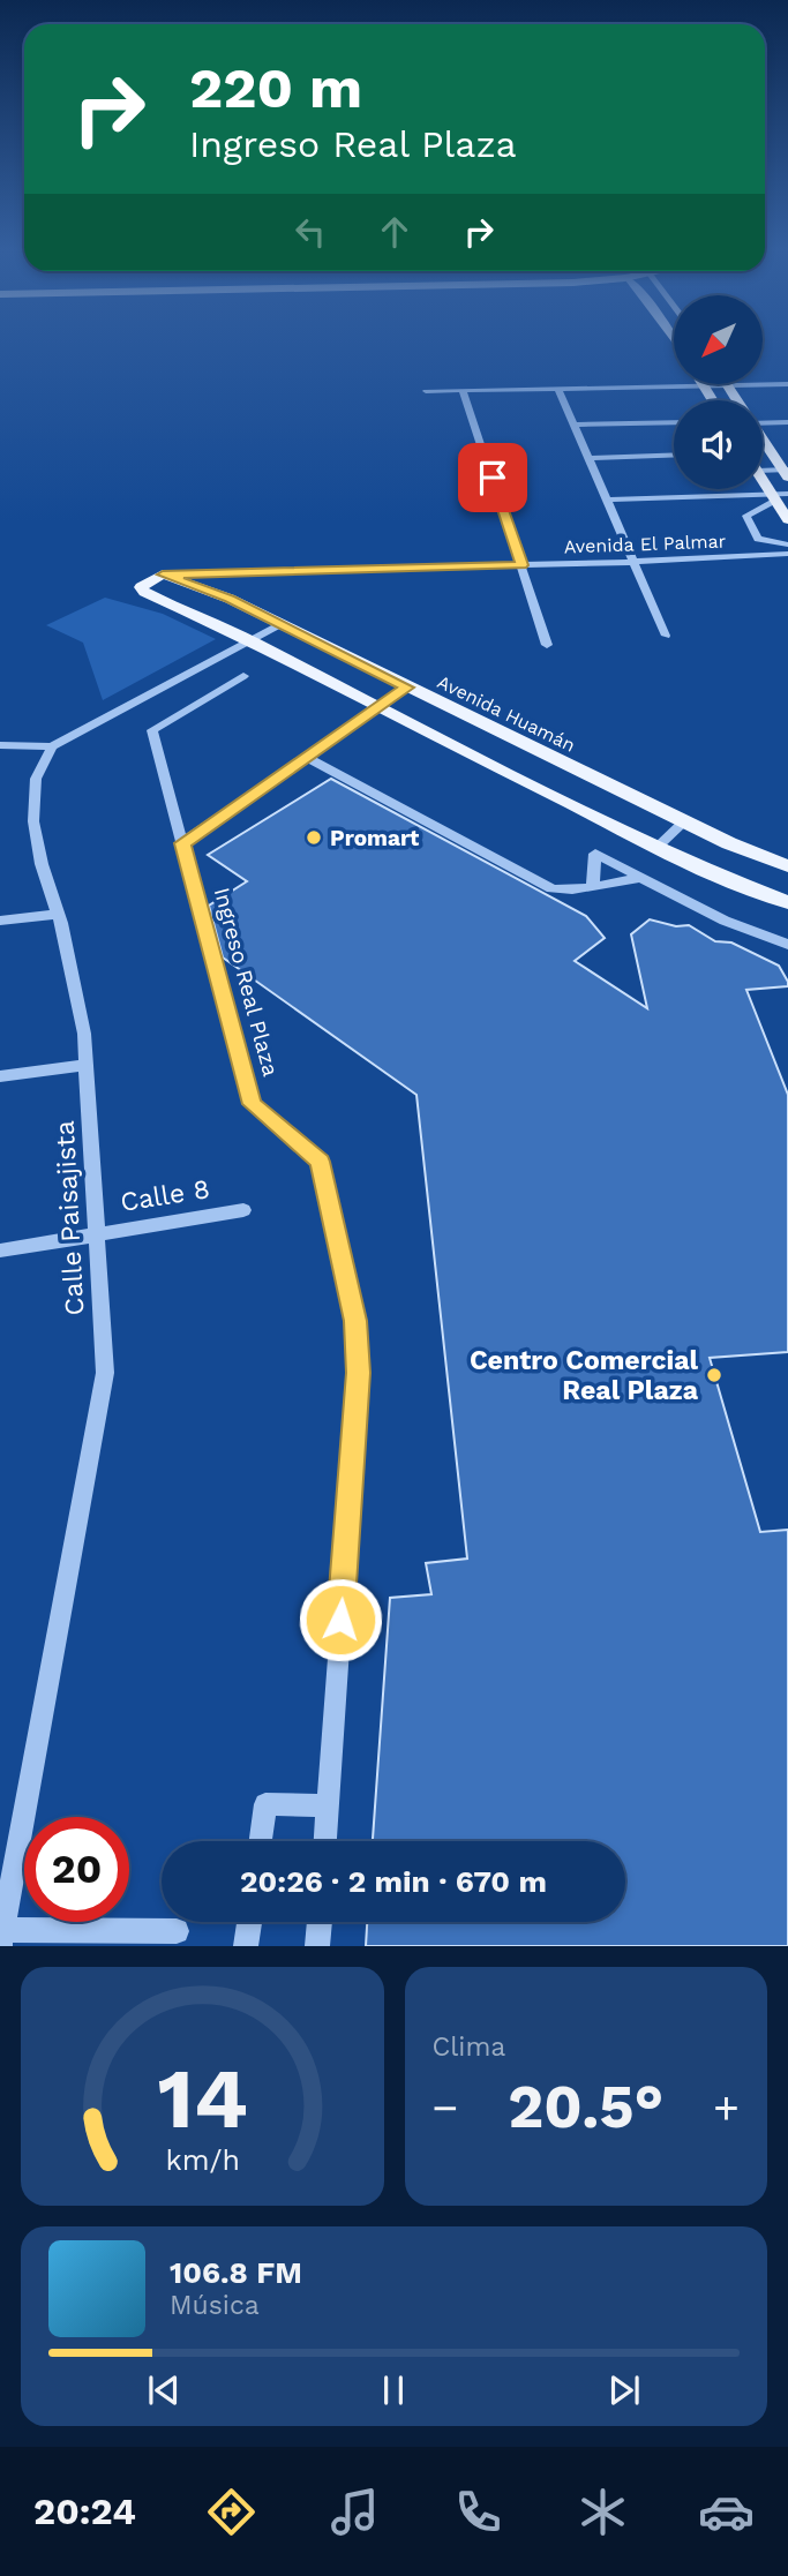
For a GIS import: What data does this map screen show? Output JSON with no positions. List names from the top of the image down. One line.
{"streets":{"main road":["Avenida Huamán"],"street":["Avenida El Palmar","Ingreso Real Plaza","Calle 8","Calle Paisajista"]},"crossings":[["Avenida El Palmar","Avenida Huamán"],["Calle 8","Calle Paisajista"]],"places":["Promart","Centro Comercial Real Plaza"],"north":"bottom left","page":{"turn":["220 m","Ingreso Real Plaza"],"limit":"20","trip":"20:26 · 2 min · 670 m","tile":"Clima","heat":["−","20.5°","+"],"song":["106.8 FM","Música"],"tabs":"20:24","gauge":["14","km/h"]}}
